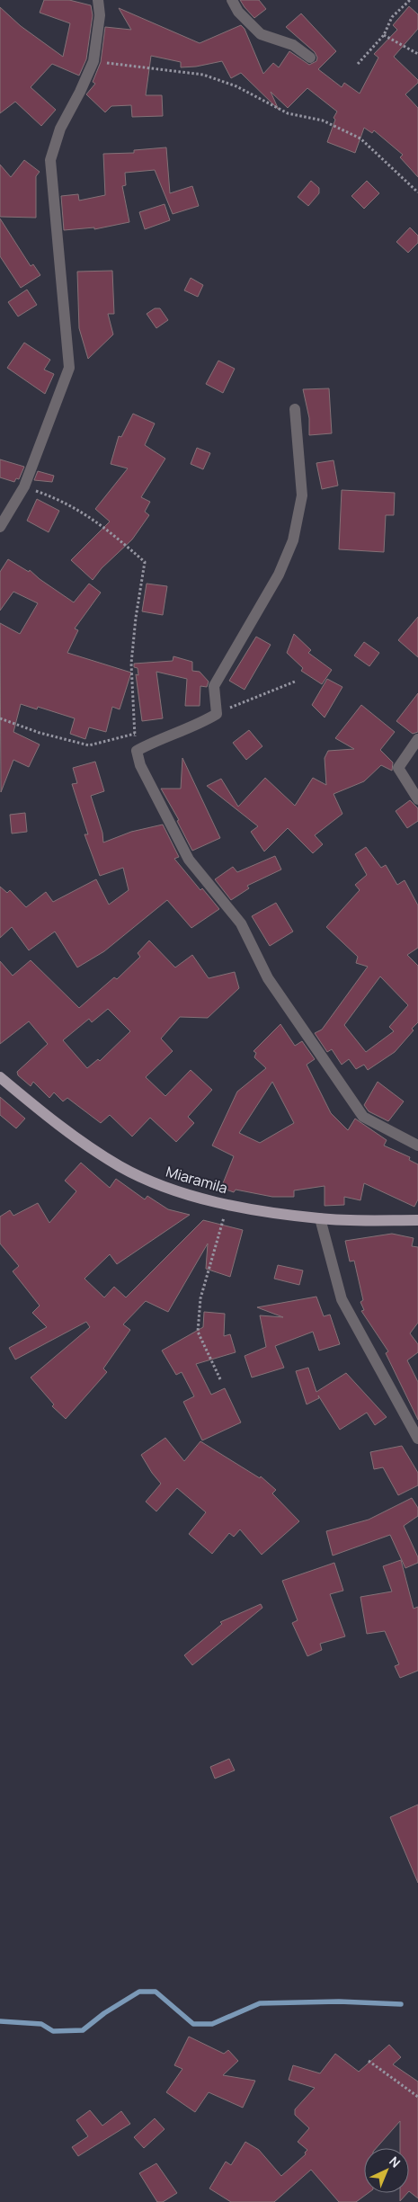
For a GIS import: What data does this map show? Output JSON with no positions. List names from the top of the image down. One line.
{"streets":{"main road":["Miaramila"]},"north":"top right"}
